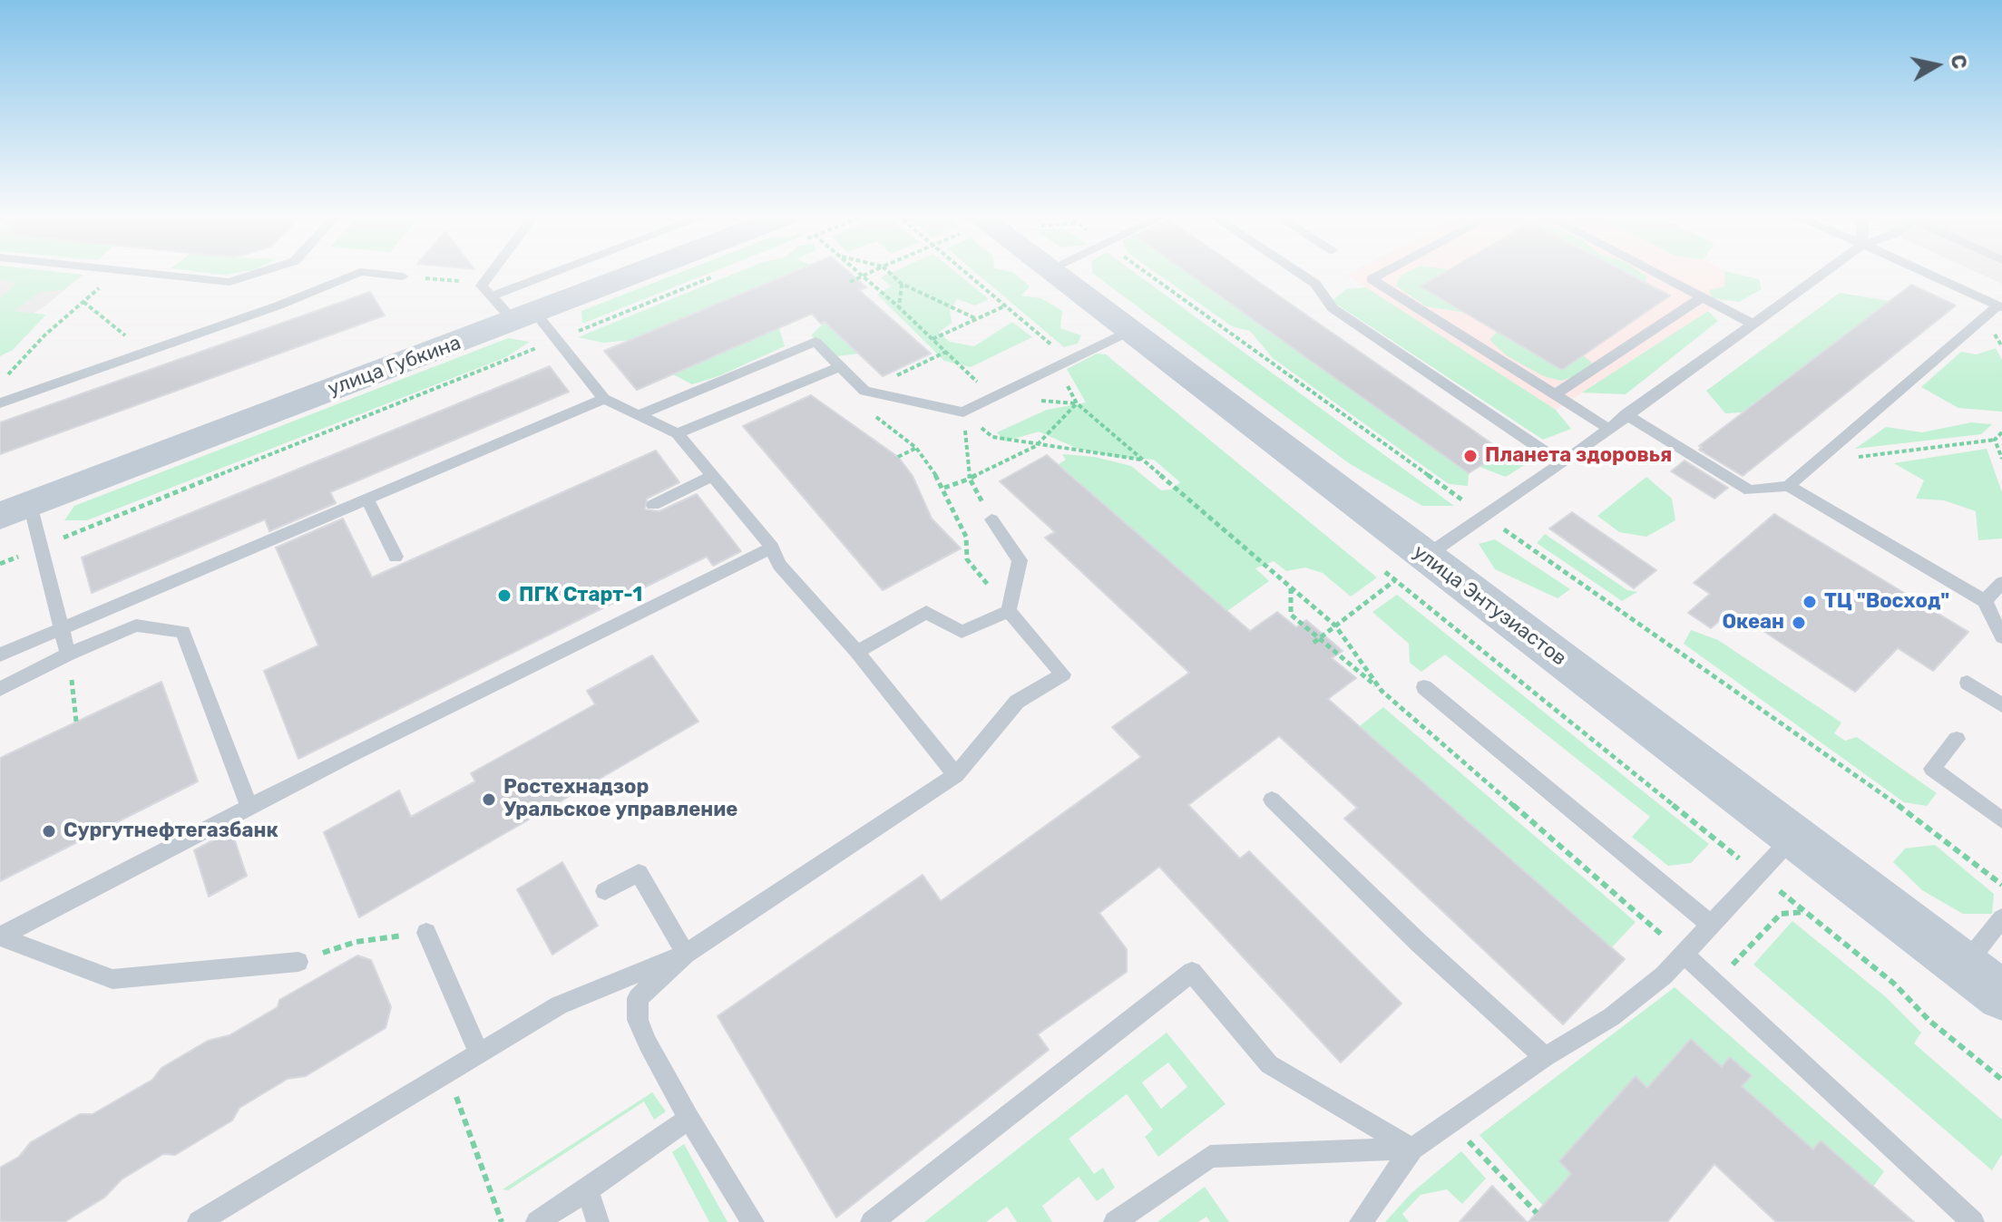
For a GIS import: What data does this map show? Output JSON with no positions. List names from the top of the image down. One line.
{"streets":{"main road":["улица Губкина","улица Энтузиастов"]},"places":["Планета здоровья","ПГК Старт-1","ТЦ \"Восход\"","Океан","Ростехнадзор Уральское управление","Сургутнефтегазбанк"],"north":"right"}
